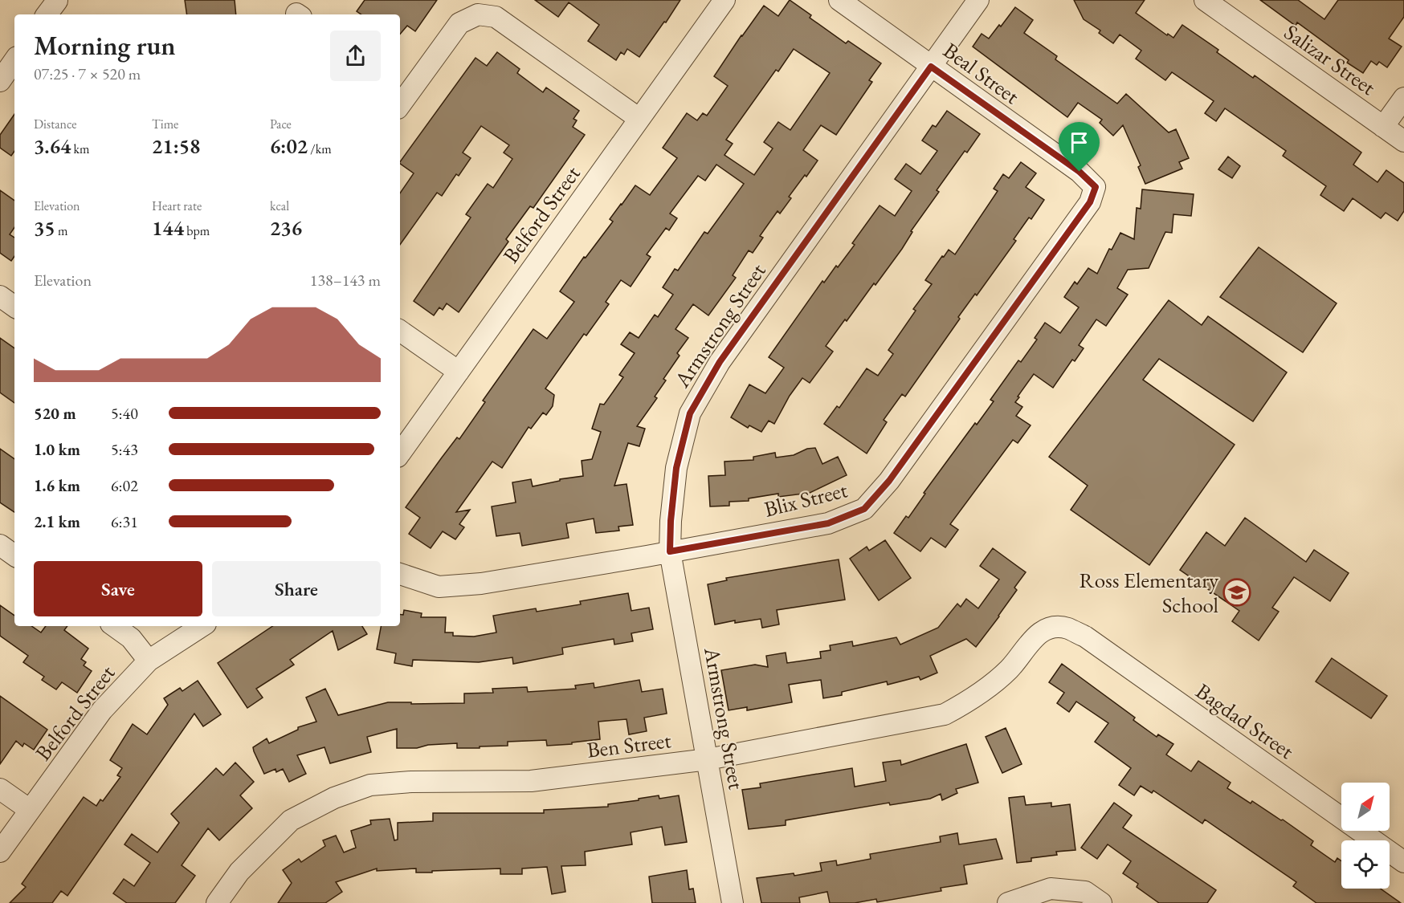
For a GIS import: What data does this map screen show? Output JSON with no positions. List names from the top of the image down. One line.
{"streets":{"street":["Salizar Street","Beal Street","Belford Street","Armstrong Street","Blix Street","Bagdad Street","Ben Street"]},"crossings":[["Beal Street","Armstrong Street"],["Beal Street","Blix Street"],["Armstrong Street","Blix Street"],["Armstrong Street","Ben Street"],["Bagdad Street","Ben Street"]],"places":{"school or university":["Ross Elementary School"]},"north":"top right","page":{"heading":["Morning run","07:25 · 7 × 520 m"],"stats":[["Distance","3.64 km"],["Time","21:58"],["Pace","6:02 /km"],["Elevation","35 m"],["Heart rate","144 bpm"],["kcal","236"]],"chart":["Elevation","138–143 m"],"list":[{"name":"520 m","note":"5:40"},{"name":"1.0 km","note":"5:43"},{"name":"1.6 km","note":"6:02"},{"name":"2.1 km","note":"6:31"}],"buttons":["Save","Share"]}}
